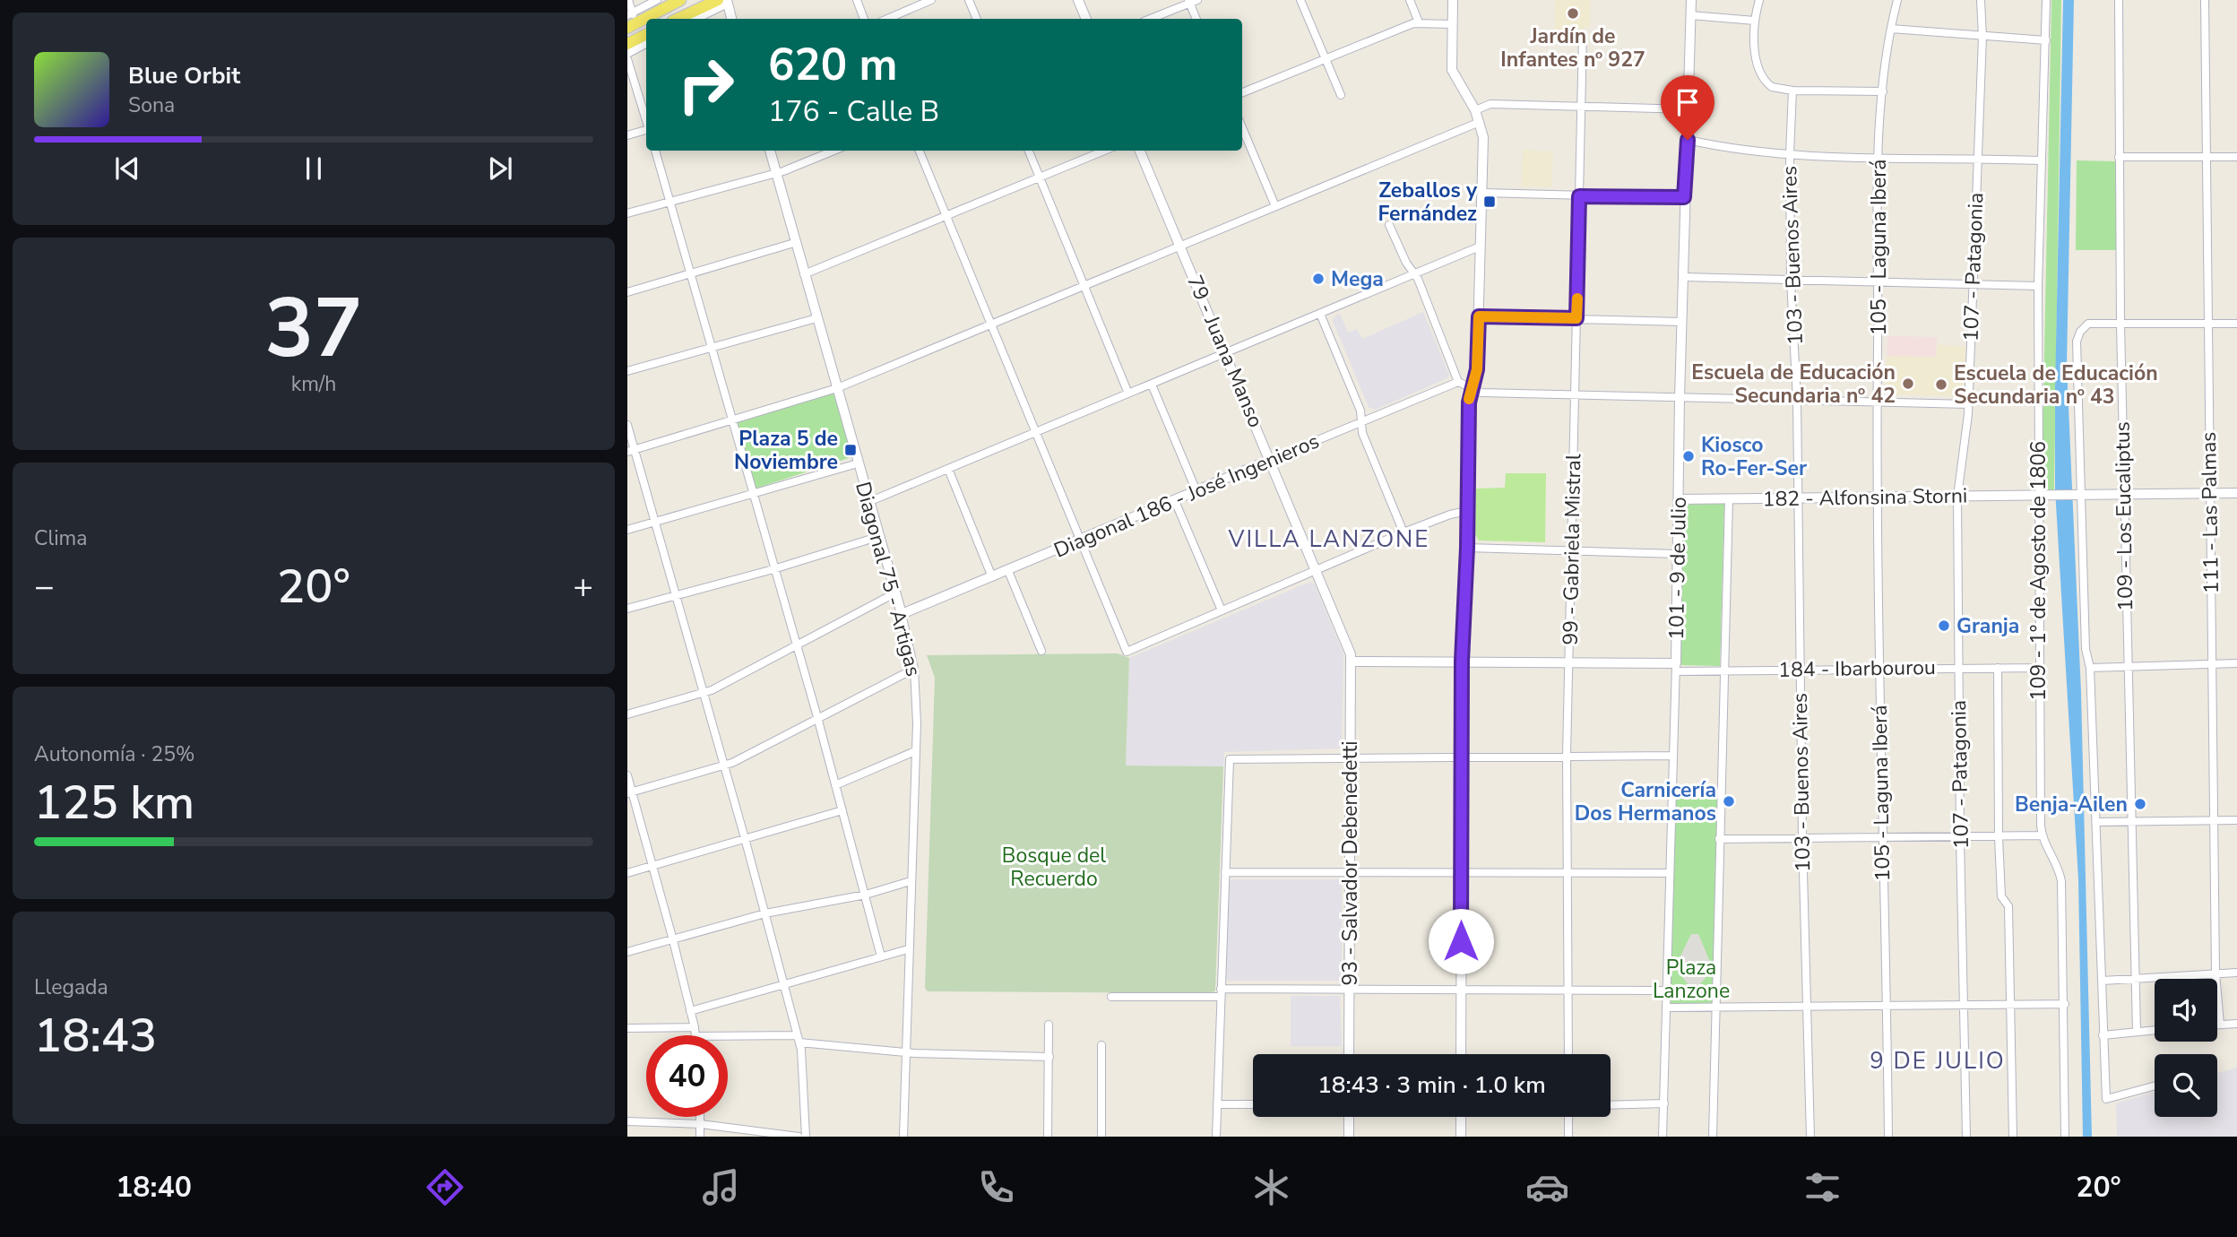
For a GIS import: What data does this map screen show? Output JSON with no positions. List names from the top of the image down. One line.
{"streets":{"street":["105 - Laguna Iberá","103 - Buenos Aires","107 - Patagonia","79 - Juana Manso","Diagonal 186 - José Ingenieros","182 - Alfonsina Storni","111 - Las Palmas","109 - Los Eucaliptus","99 - Gabriela Mistral","101 - 9 de Julio","109 - 1° de Agosto de 1806","Diagonal 75 - Artigas","184 - Ibarbourou","93 - Salvador Debenedetti"]},"crossings":[["105 - Laguna Iberá","182 - Alfonsina Storni"],["105 - Laguna Iberá","184 - Ibarbourou"],["103 - Buenos Aires","182 - Alfonsina Storni"],["103 - Buenos Aires","184 - Ibarbourou"],["107 - Patagonia","182 - Alfonsina Storni"],["107 - Patagonia","184 - Ibarbourou"],["79 - Juana Manso","Diagonal 186 - José Ingenieros"],["79 - Juana Manso","184 - Ibarbourou"],["79 - Juana Manso","93 - Salvador Debenedetti"],["Diagonal 186 - José Ingenieros","Diagonal 75 - Artigas"],["182 - Alfonsina Storni","111 - Las Palmas"],["182 - Alfonsina Storni","109 - Los Eucaliptus"],["182 - Alfonsina Storni","101 - 9 de Julio"],["182 - Alfonsina Storni","109 - 1° de Agosto de 1806"],["99 - Gabriela Mistral","184 - Ibarbourou"],["101 - 9 de Julio","184 - Ibarbourou"],["109 - 1° de Agosto de 1806","184 - Ibarbourou"],["184 - Ibarbourou","93 - Salvador Debenedetti"]],"districts":["VILLA LANZONE","9 DE JULIO"],"parks":["Bosque del Recuerdo","Plaza Lanzone"],"places":{"other":["Jardín de Infantes nº 927","Mega","Escuela de Educación Secundaria nº 42","Escuela de Educación Secundaria nº 43","Kiosco Ro-Fer-Ser","Granja","Carnicería Dos Hermanos","Benja-Ailen"],"transit":["Zeballos y Fernández","Plaza 5 de Noviembre"]},"page":{"turn":["620 m","176 - Calle B"],"song":["Blue Orbit","Sona"],"tile":[["37","km/h"],"Clima",["Autonomía · 25%","125 km"],["Llegada","18:43"]],"heat":["−","20°","+"],"limit":"40","trip":"18:43 · 3 min · 1.0 km","tabs":["18:40","20°"]}}
